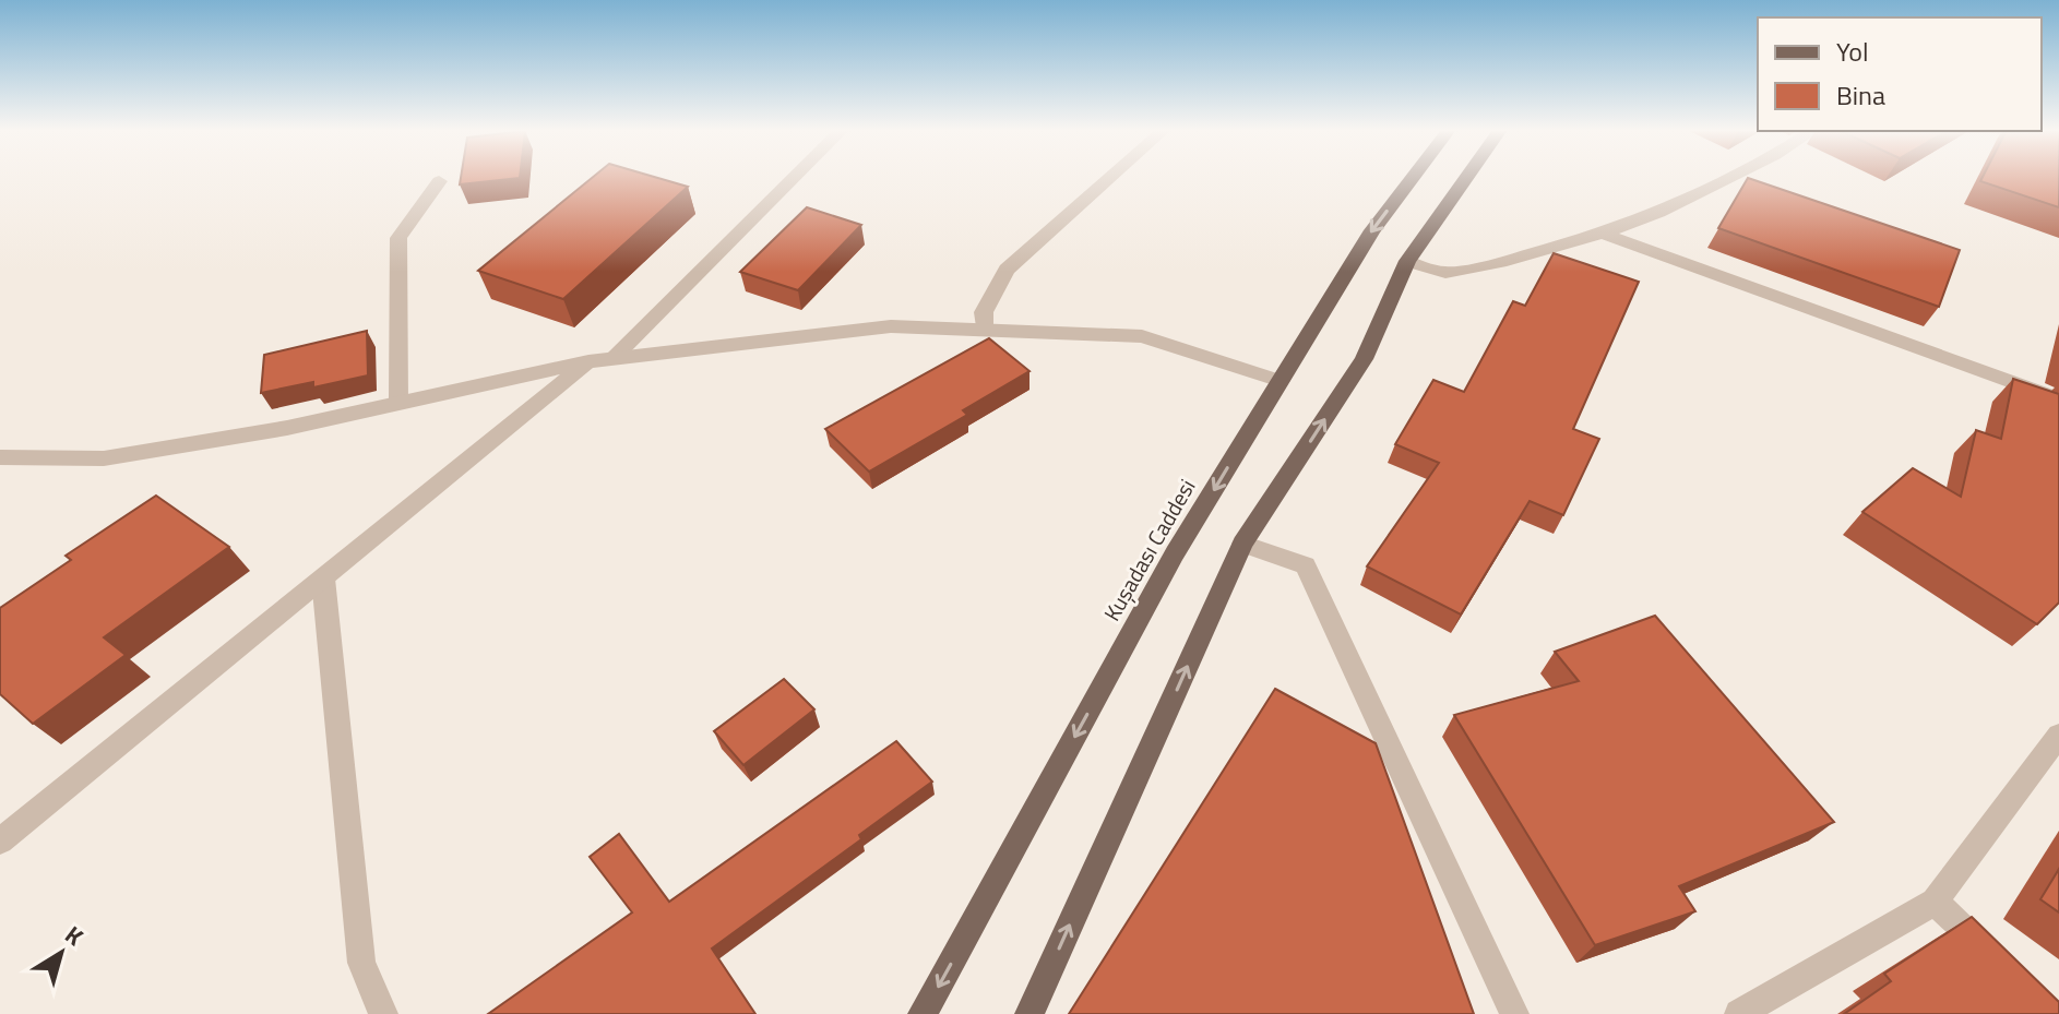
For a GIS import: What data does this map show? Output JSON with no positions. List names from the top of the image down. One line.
{"streets":{"main road":["Kuşadası Caddesi"]},"legend":["Yol","Bina"],"north":"top right"}
